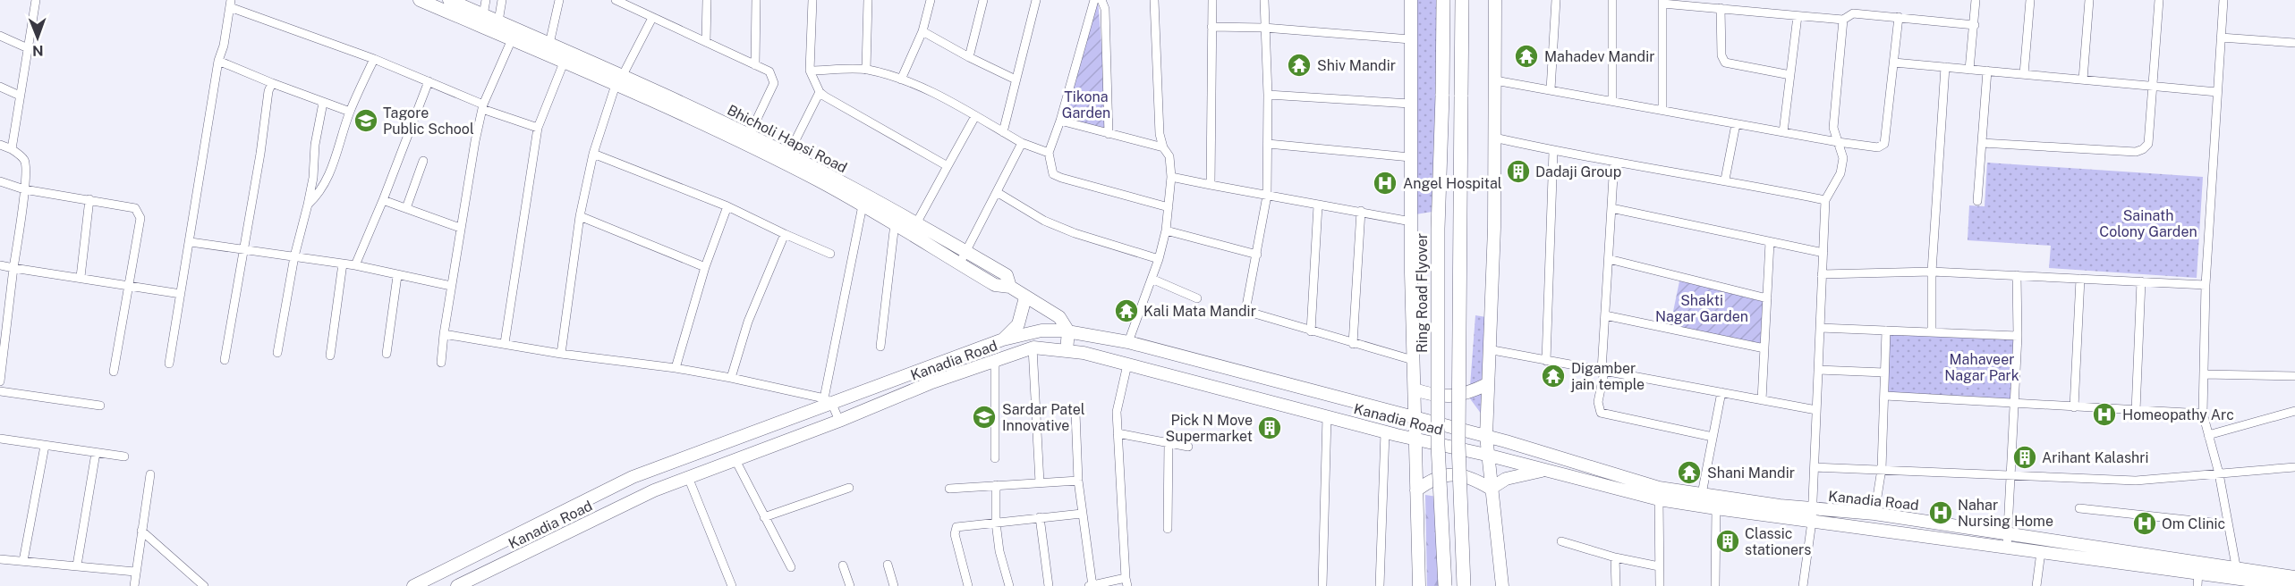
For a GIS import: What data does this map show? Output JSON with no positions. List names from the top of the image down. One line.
{"streets":{"main road":["Bhicholi Hapsi Road","Ring Road Flyover","Kanadia Road"]},"crossings":[["Bhicholi Hapsi Road","Kanadia Road"]],"parks":["Tikona Garden","Sainath Colony Garden","Shakti Nagar Garden","Mahaveer Nagar Park"],"places":{"temple":["Mahadev Mandir","Shiv Mandir","Kali Mata Mandir","Digamber jain temple","Shani Mandir"],"school or university":["Tagore Public School","Sardar Patel Innovative"],"building":["Dadaji Group","Pick N Move Supermarket","Arihant Kalashri","Classic stationers"],"hospital":["Angel Hospital","Homeopathy Arc","Nahar Nursing Home","Om Clinic"]},"north":"bottom"}
